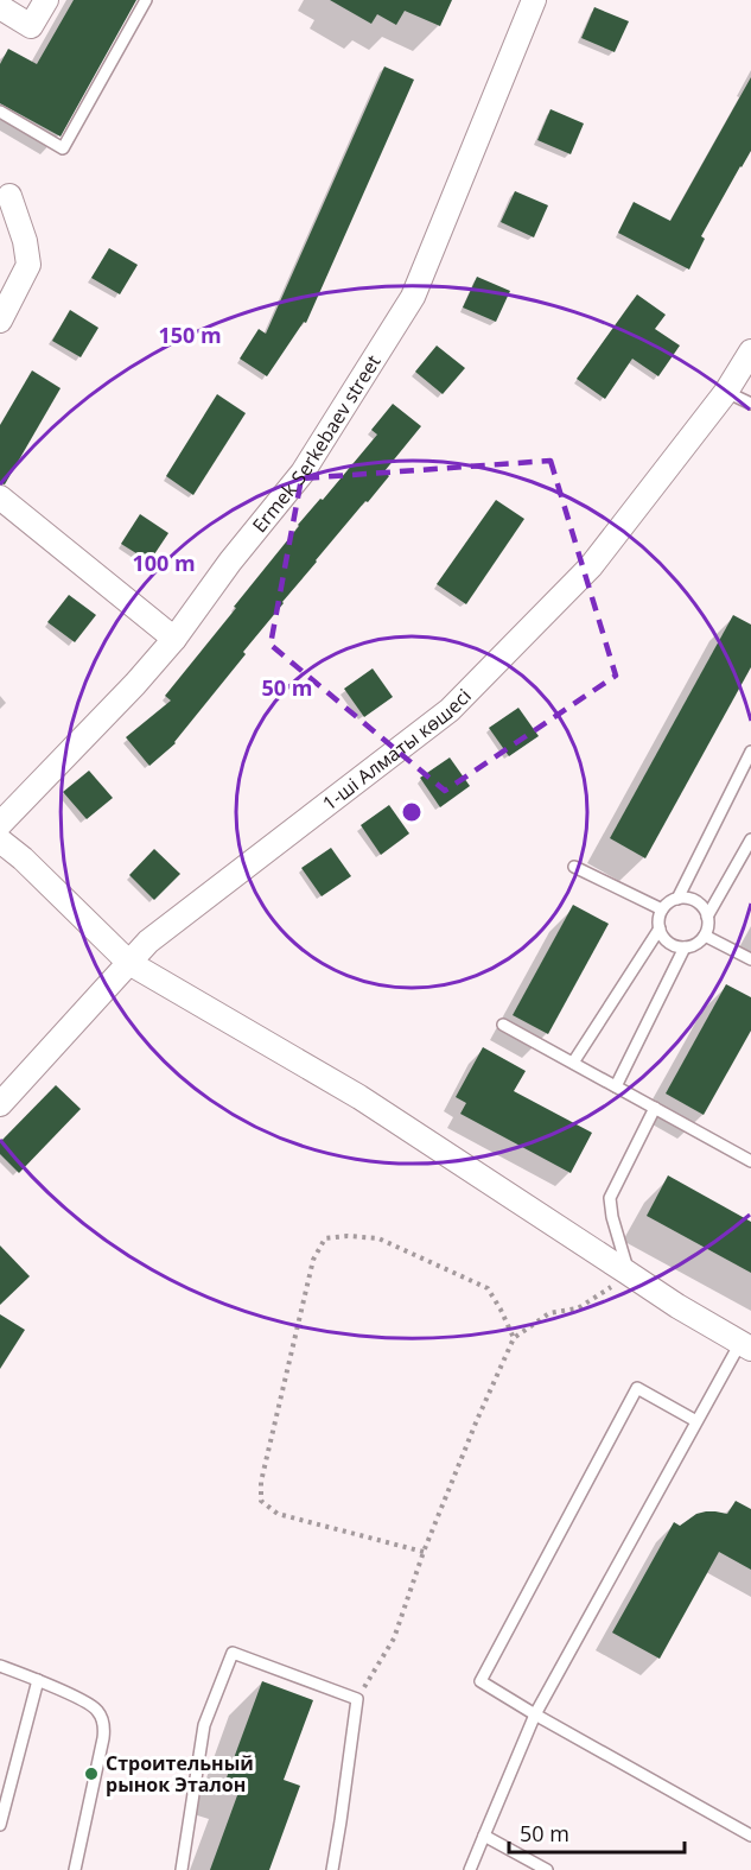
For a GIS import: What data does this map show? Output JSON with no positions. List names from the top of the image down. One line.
{"streets":{"street":["Ermek Serkebaev street","1-ші Алматы көшесі"]},"places":["Строительный рынок Эталон"],"scale_bar":"50 m","rings":["150 m","100 m","50 m"]}
